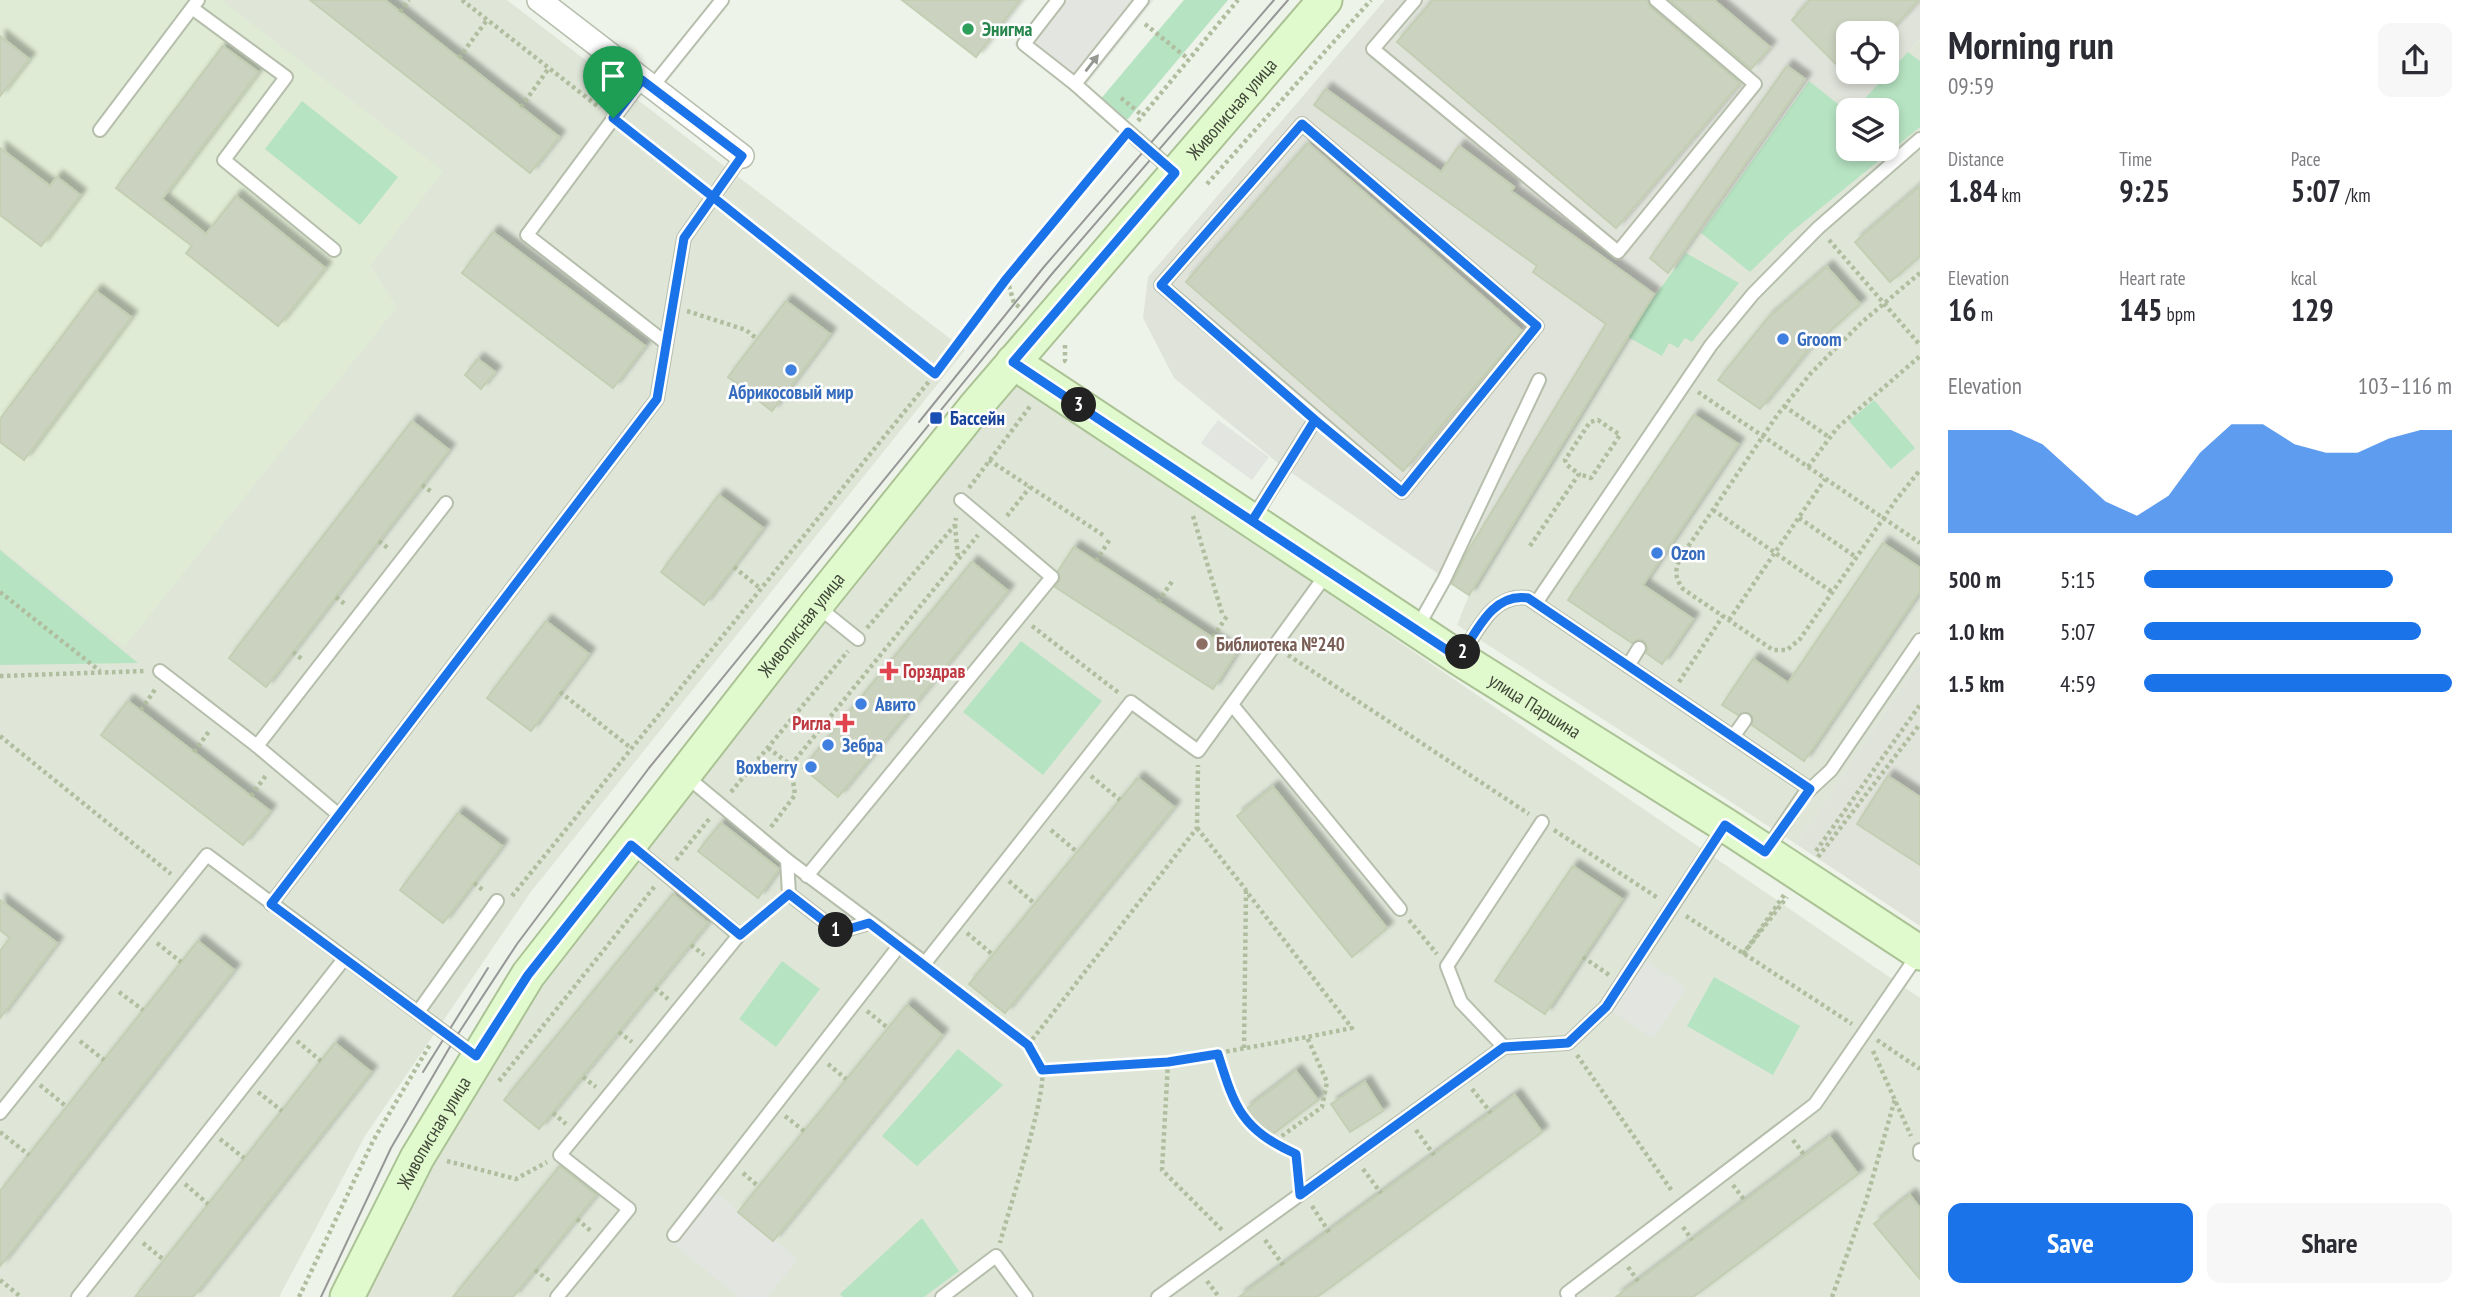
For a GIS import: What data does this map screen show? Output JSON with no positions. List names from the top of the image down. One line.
{"streets":{"street":["Живописная улица","улица Паршина"]},"crossings":[["Живописная улица","улица Паршина"]],"places":{"other":["Энигма","Groom","Абрикосовый мир","Ozon","Библиотека №240","Авито","Зебра","Boxberry"],"transit":["Бассейн"],"health":["Горздрав","Ригла"]},"page":{"heading":["Morning run","09:59"],"stats":[["Distance","1.84 km"],["Time","9:25"],["Pace","5:07 /km"],["Elevation","16 m"],["Heart rate","145 bpm"],["kcal","129"]],"chart":["Elevation","103–116 m"],"pins":["3","2","1"],"list":[{"name":"500 m","note":"5:15"},{"name":"1.0 km","note":"5:07"},{"name":"1.5 km","note":"4:59"}],"buttons":["Save","Share"]}}
